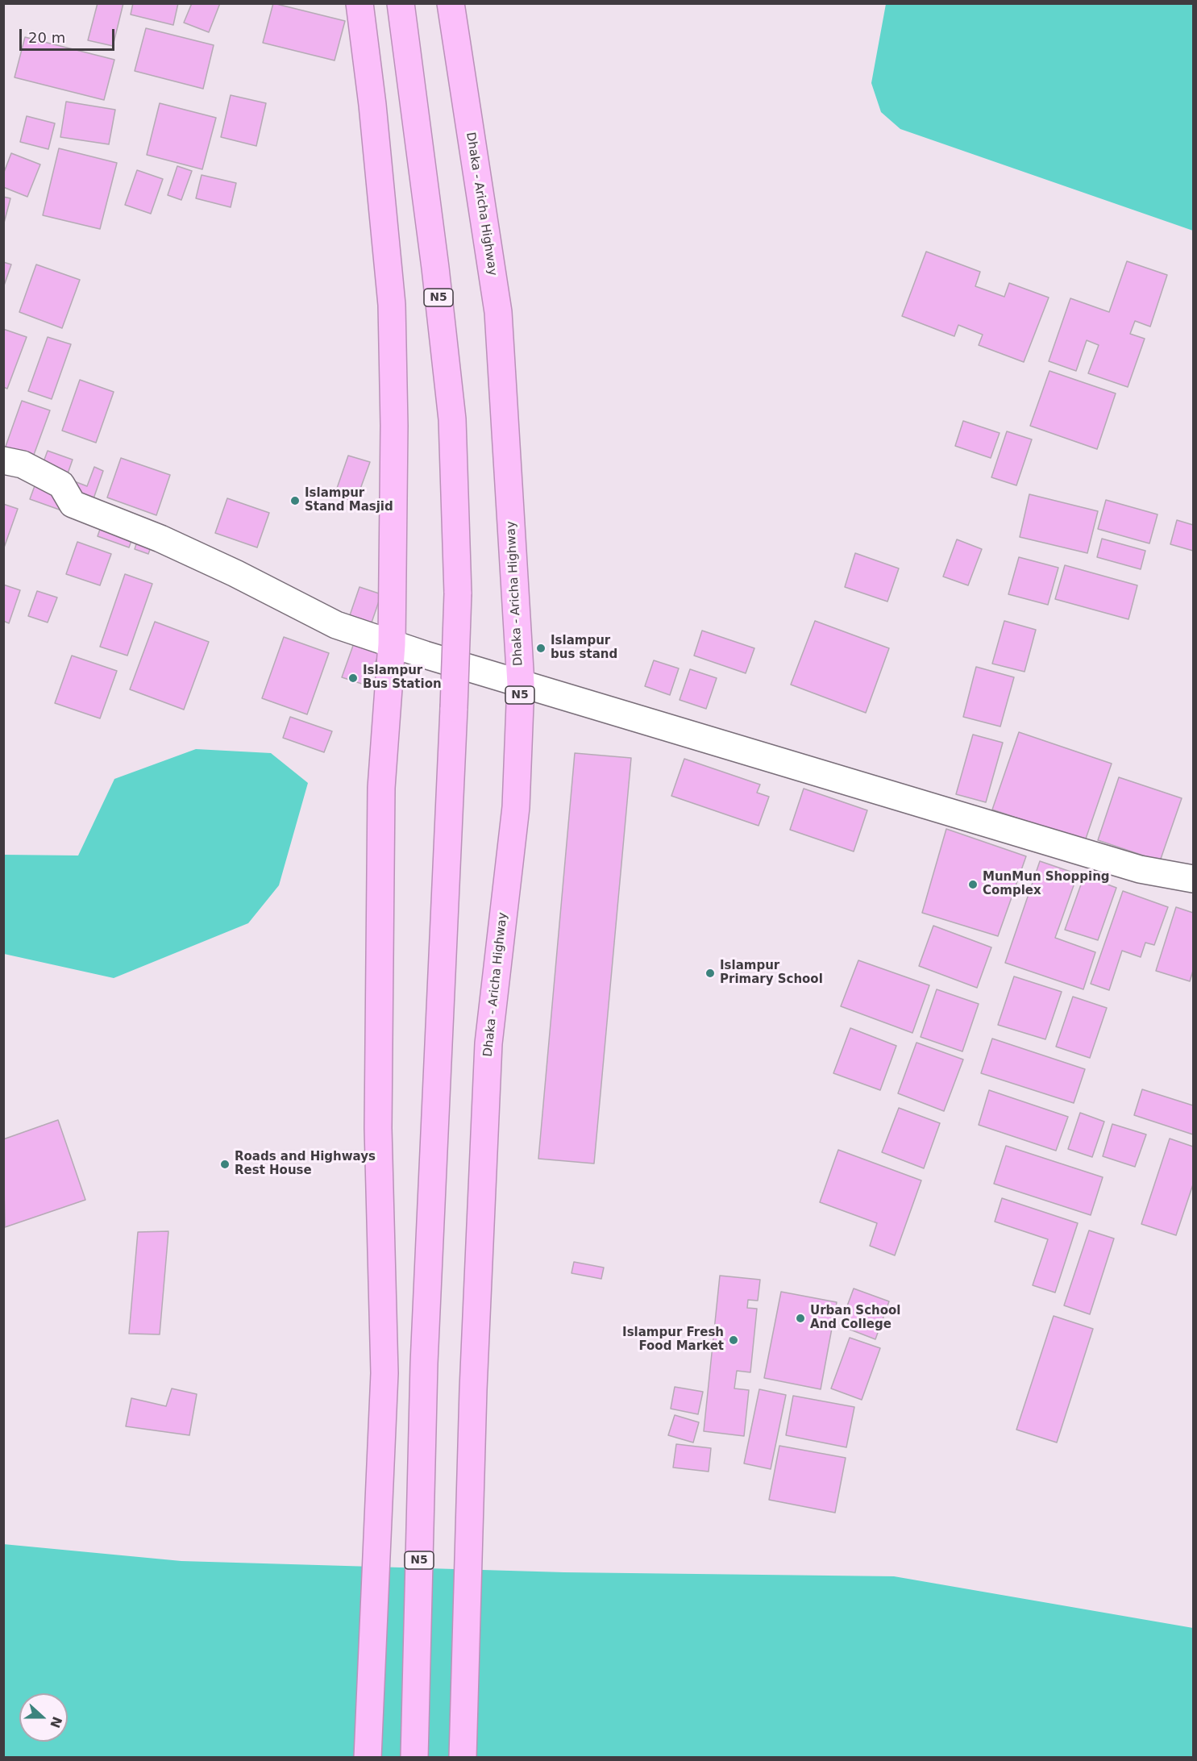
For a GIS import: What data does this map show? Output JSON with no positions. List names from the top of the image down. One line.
{"streets":{"highway":["Dhaka - Aricha Highway","N5"]},"places":["Islampur Stand Masjid","Islampur bus stand","Islampur Bus Station","MunMun Shopping Complex","Islampur Primary School","Roads and Highways Rest House","Urban School And College","Islampur Fresh Food Market"],"scale_bar":"20 m","north":"right"}
